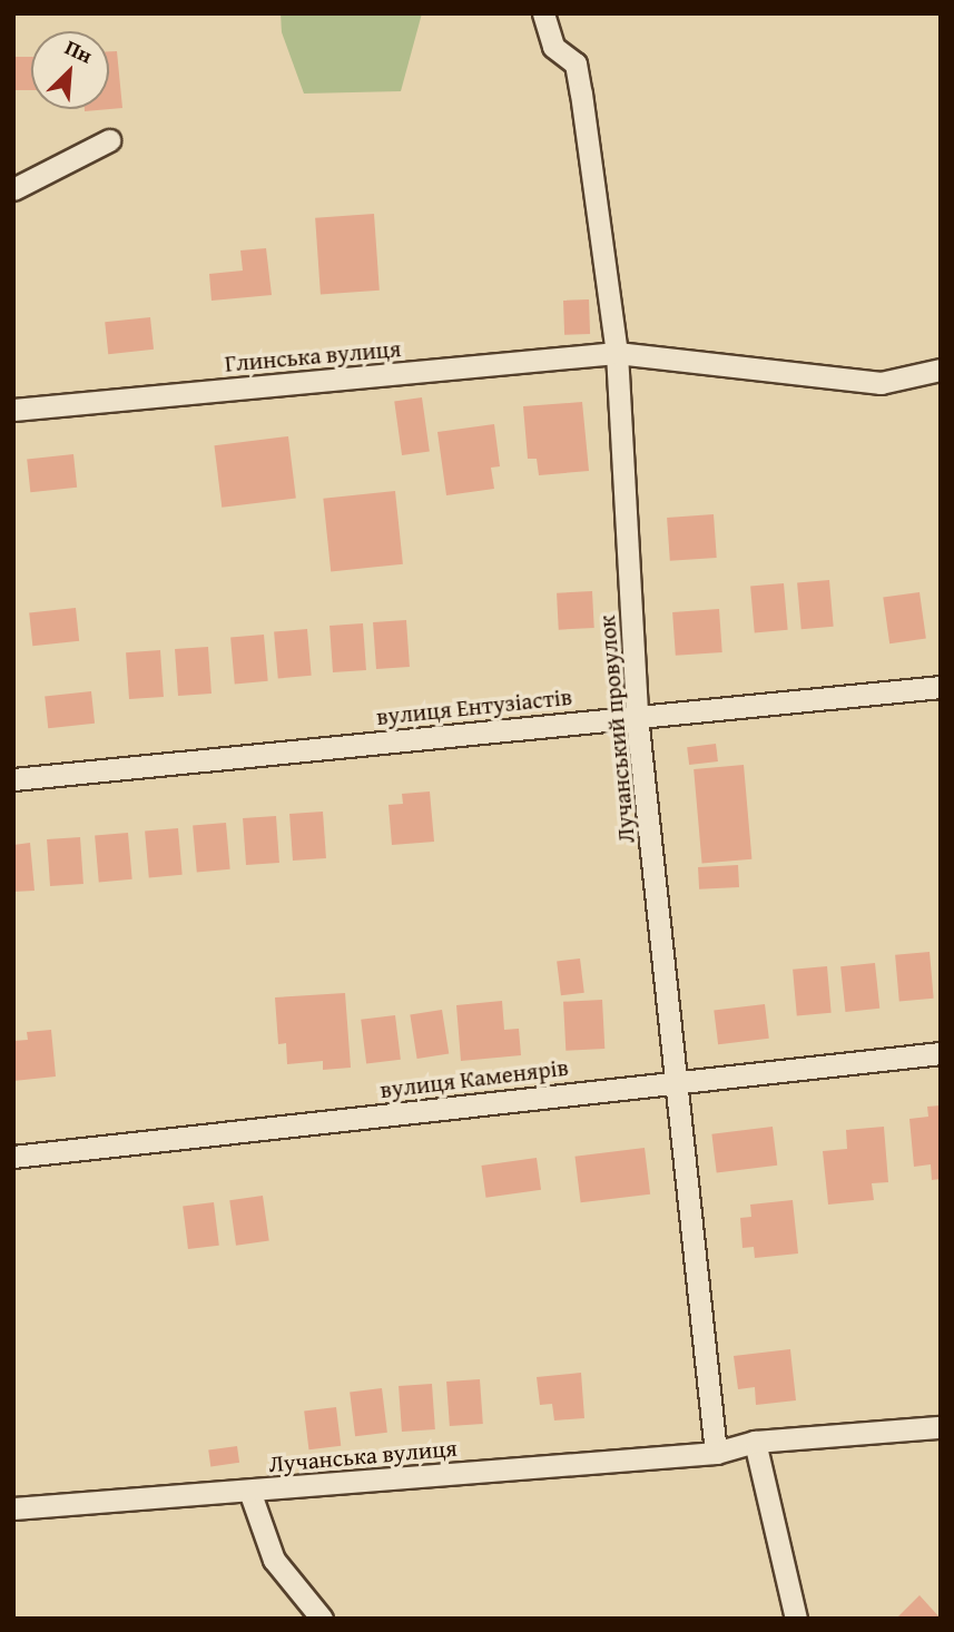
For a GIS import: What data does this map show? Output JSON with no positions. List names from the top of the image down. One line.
{"streets":{"street":["Глинська вулиця","вулиця Ентузіастів","Лучанський провулок","вулиця Каменярів","Лучанська вулиця"]},"crossings":[["Глинська вулиця","Лучанський провулок"],["вулиця Ентузіастів","Лучанський провулок"],["Лучанський провулок","вулиця Каменярів"],["Лучанський провулок","Лучанська вулиця"]],"north":"top right"}
